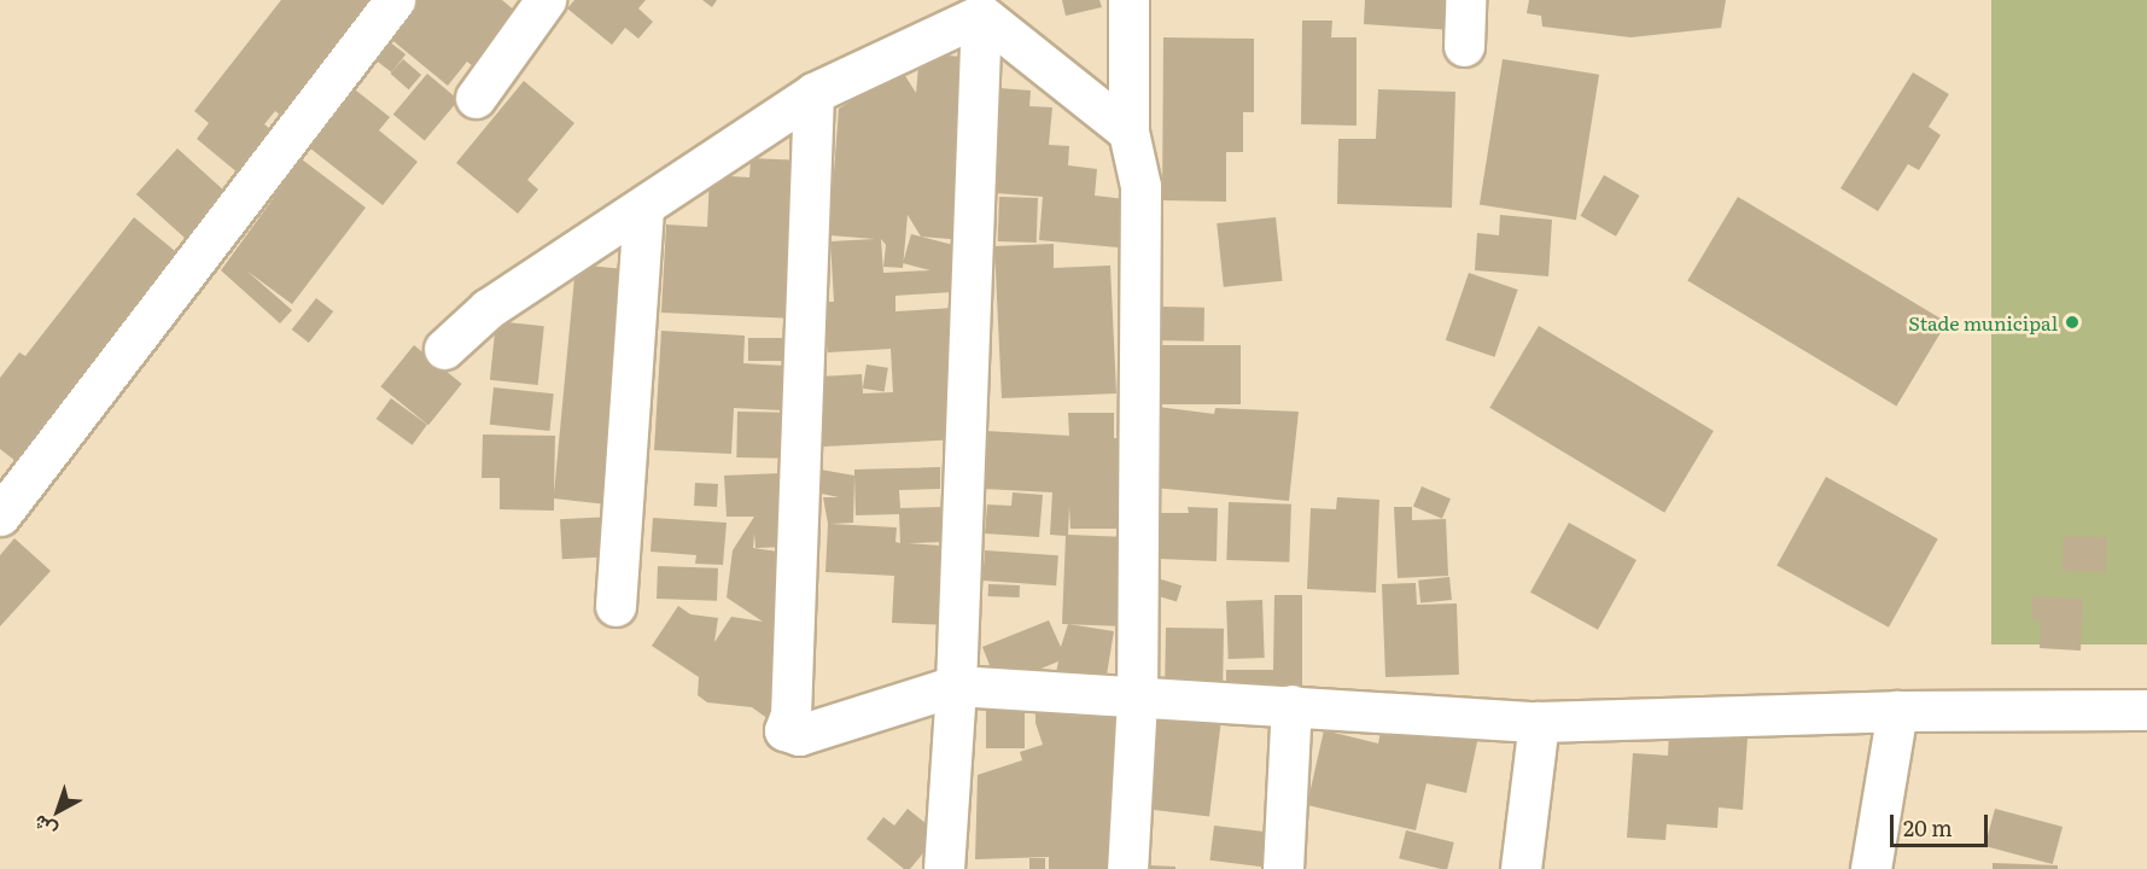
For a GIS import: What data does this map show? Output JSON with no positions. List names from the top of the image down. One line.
{"places":["Stade municipal"],"scale_bar":"20 m","north":"bottom left"}
